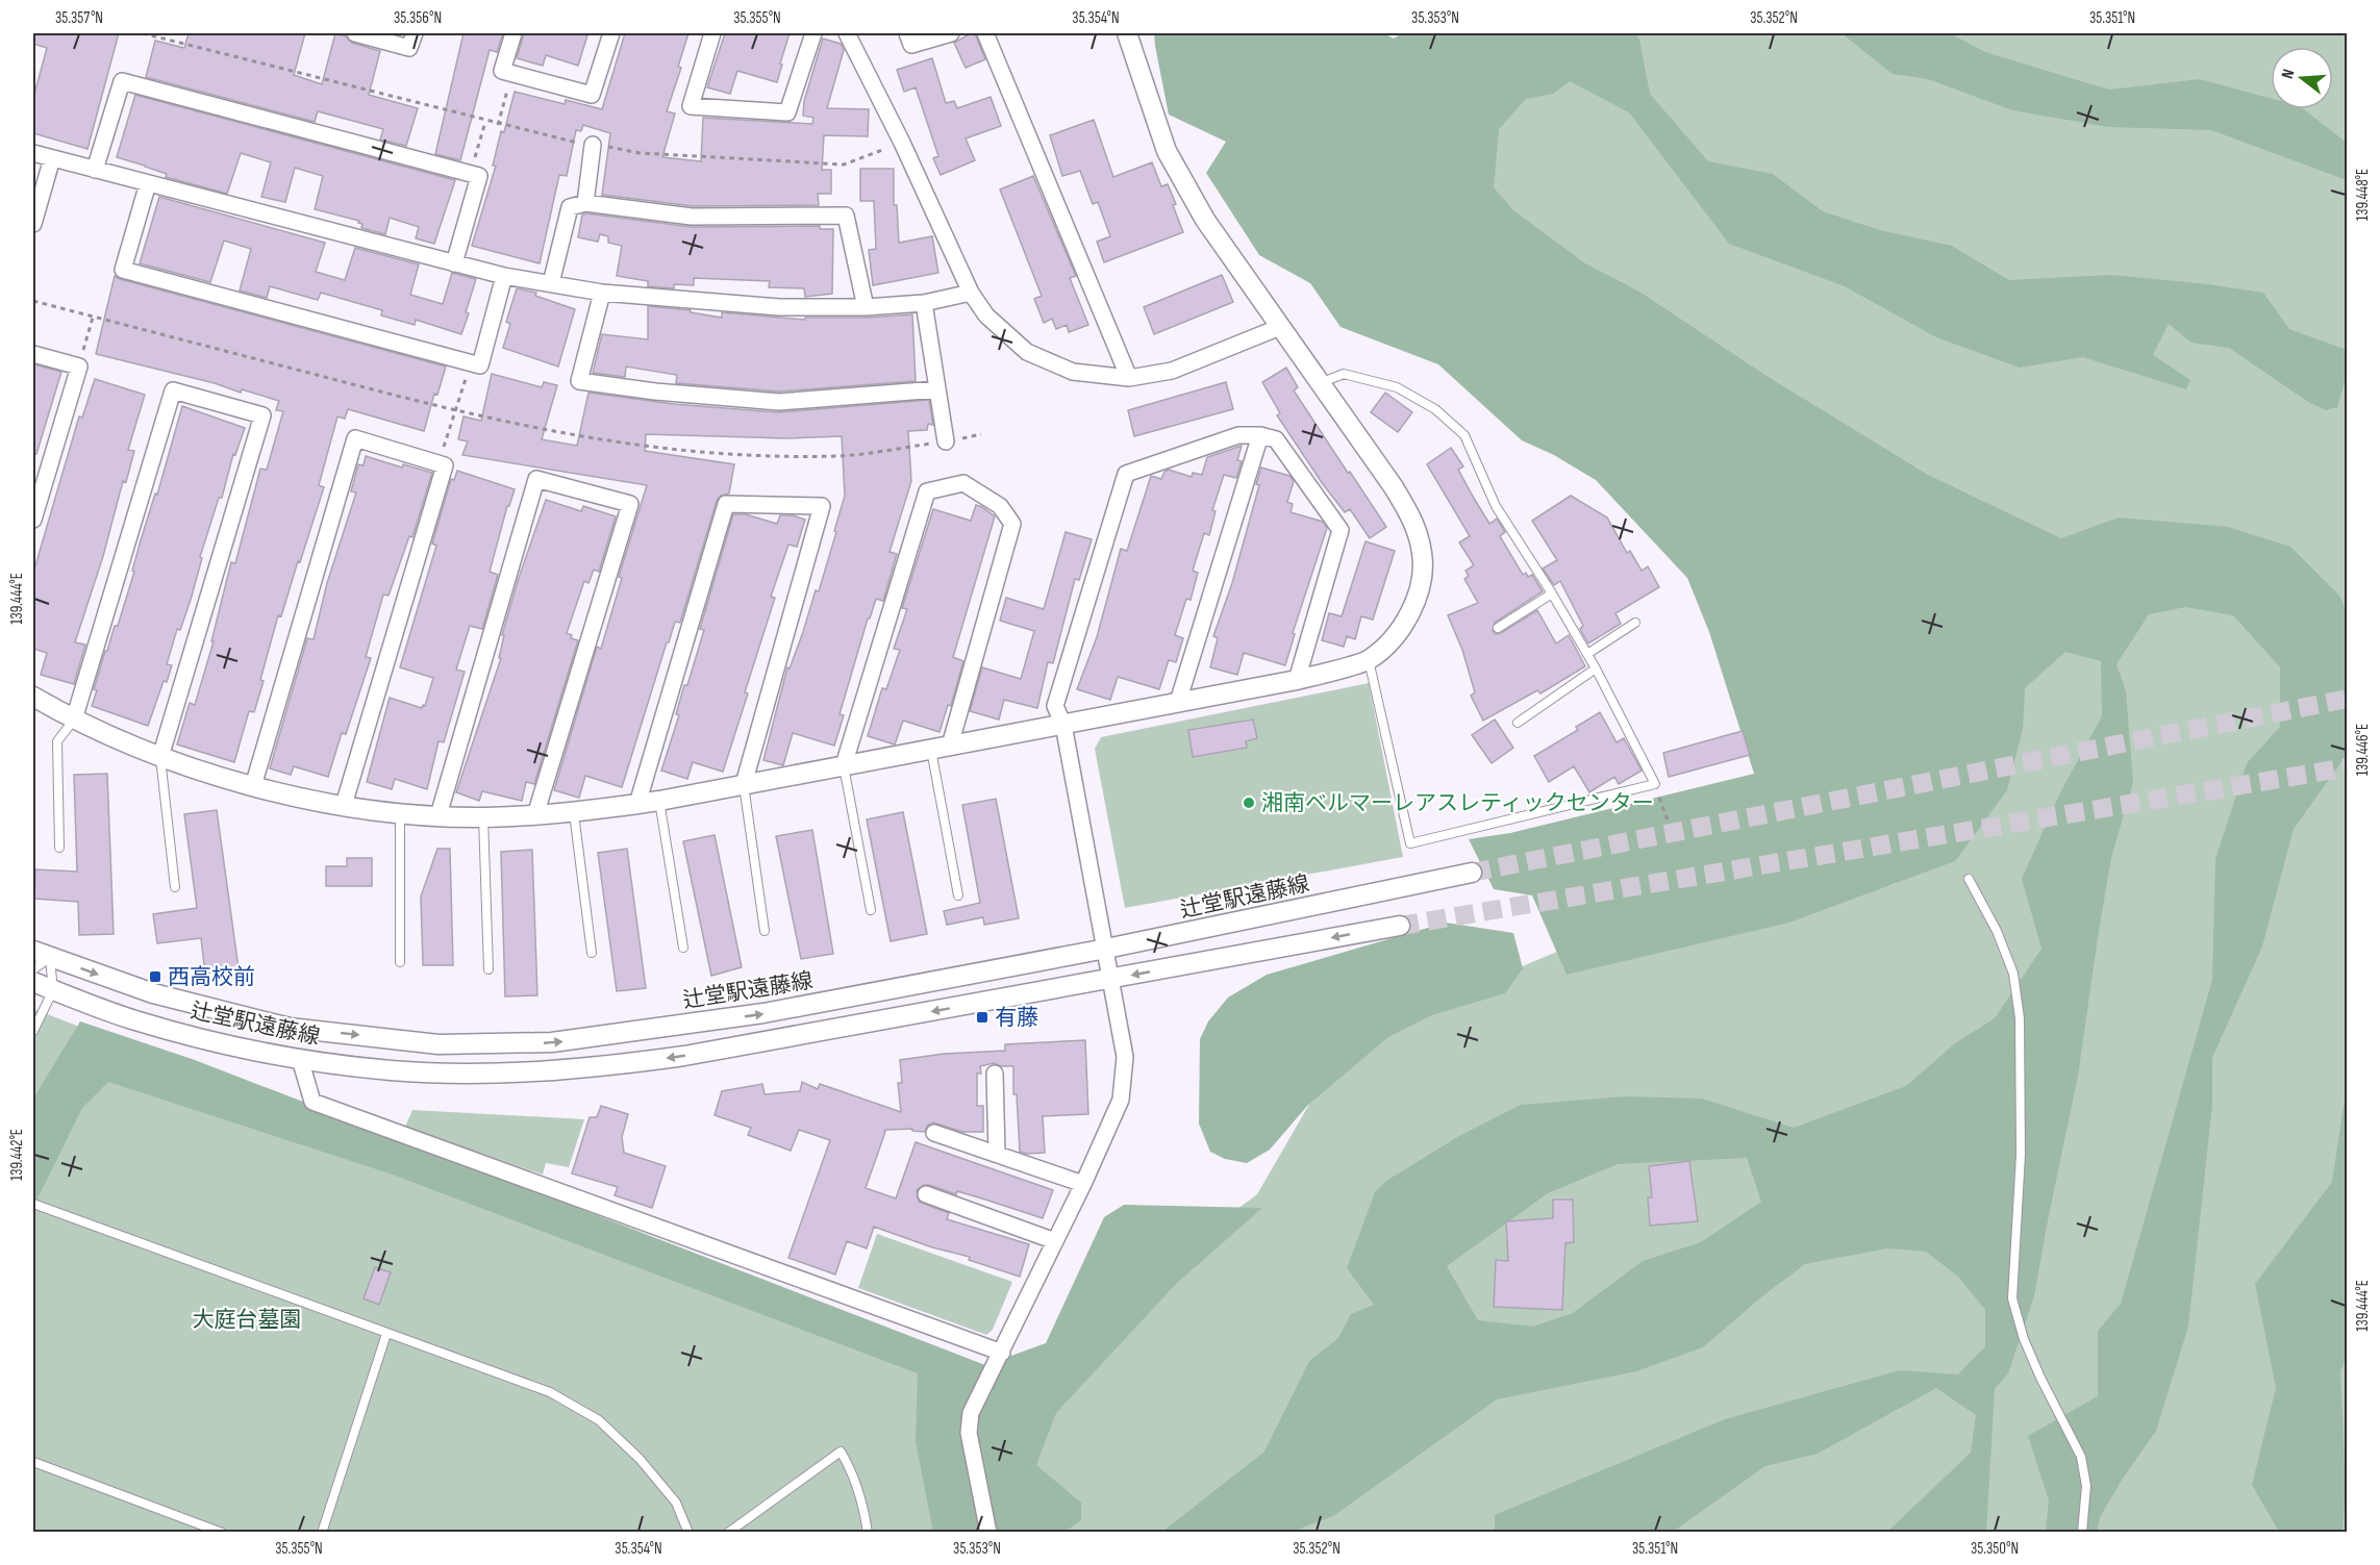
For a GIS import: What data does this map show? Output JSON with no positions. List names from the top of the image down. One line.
{"streets":{"street":["辻堂駅遠藤線"]},"parks":["大庭台墓園"],"places":{"other":["湘南ベルマーレアスレティックセンター"],"transit":["西高校前","有藤"]},"north":"left","coordinates":["35.357°N","35.356°N","35.355°N","35.354°N","35.353°N","35.352°N","35.351°N","139.448°E","139.444°E","139.446°E","139.442°E","35.350°N"]}
